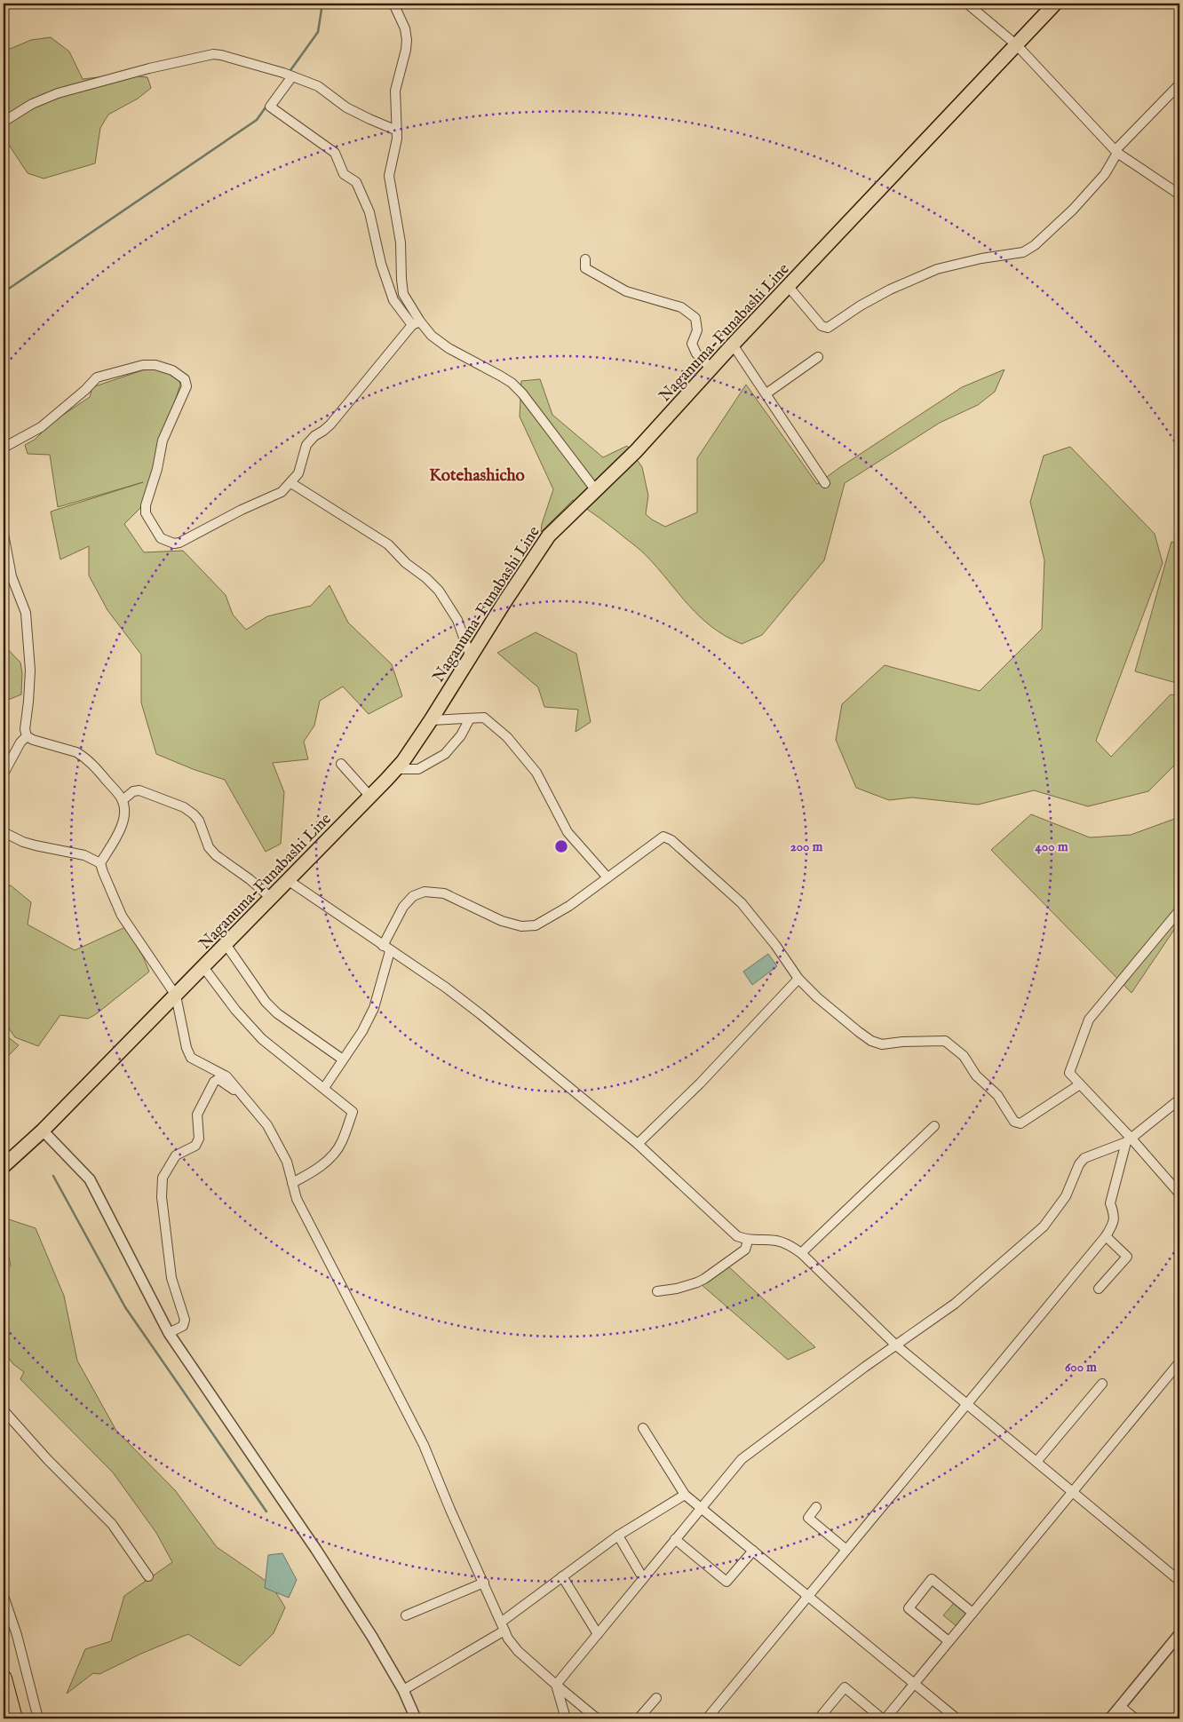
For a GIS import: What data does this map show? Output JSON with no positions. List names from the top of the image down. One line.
{"streets":{"main road":["Naganuma-Funabashi Line"]},"districts":["Kotehashicho"],"rings":["200 m","400 m","600 m"]}
